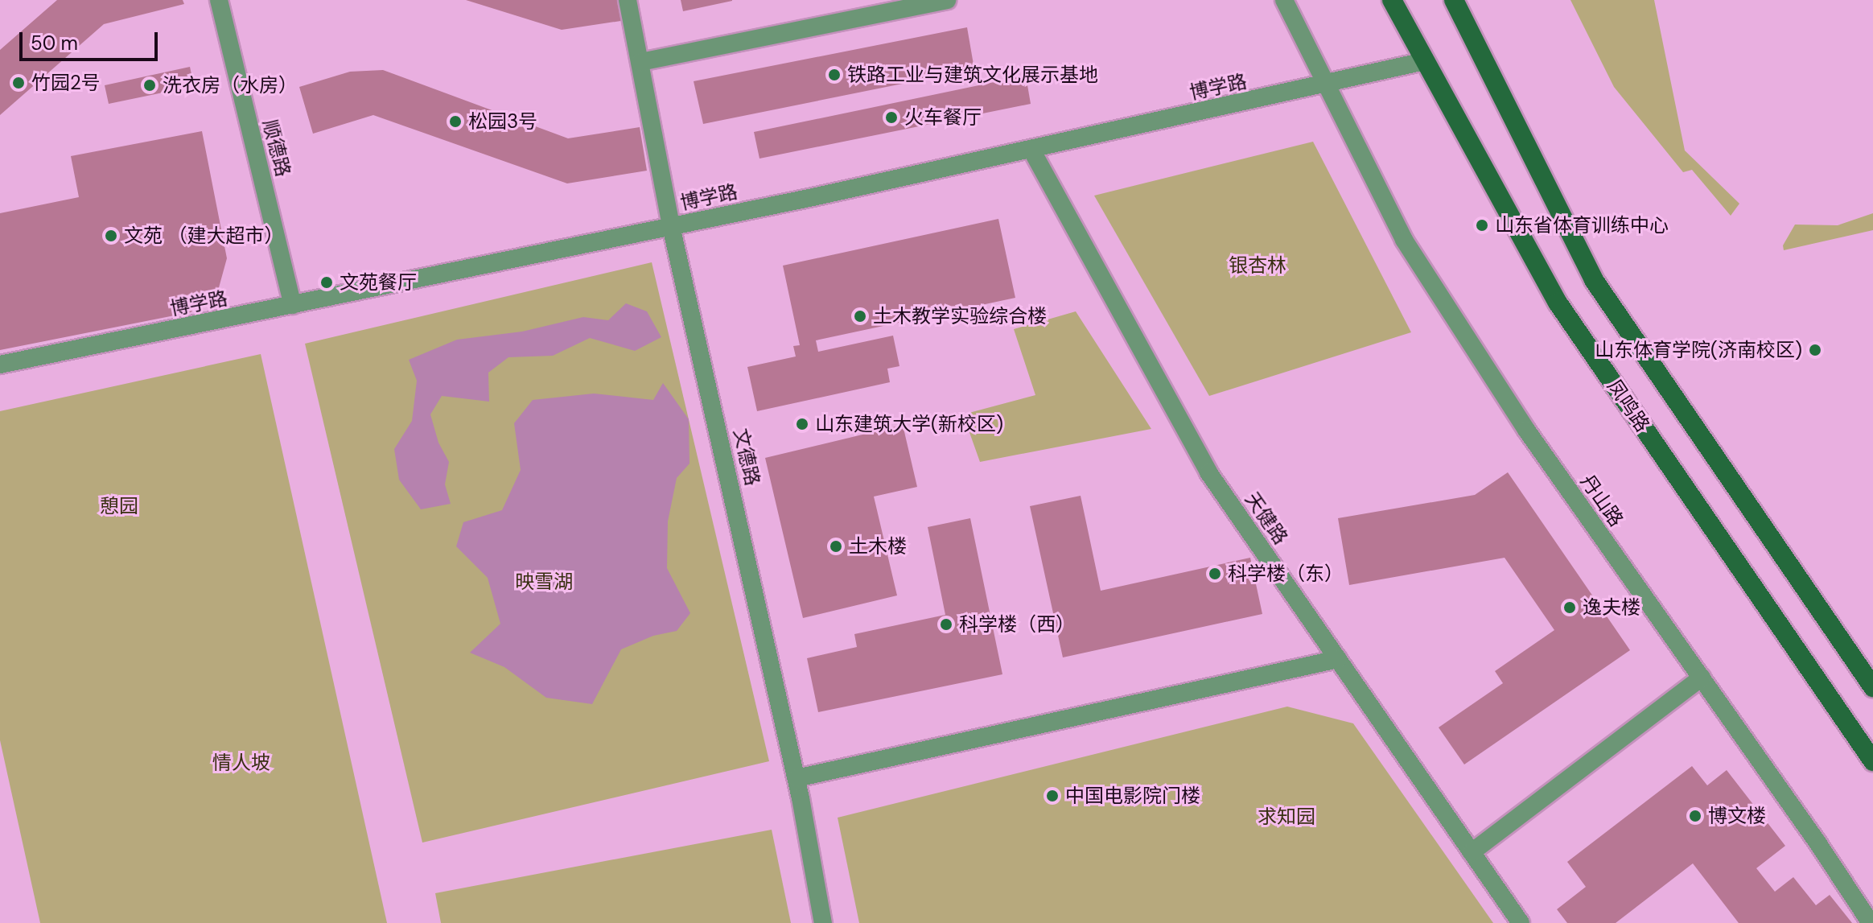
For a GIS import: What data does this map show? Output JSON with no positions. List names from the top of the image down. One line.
{"streets":{"main road":["凤鸣路"],"street":["博学路","顺德路","文德路","丹山路","天健路"]},"crossings":[["博学路","顺德路"],["博学路","凤鸣路"],["博学路","文德路"],["博学路","丹山路"],["博学路","天健路"]],"parks":["银杏林","憩园","映雪湖","情人坡","求知园"],"places":["铁路工业与建筑文化展示基地","竹园2号","洗衣房（水房）","火车餐厅","松园3号","山东省体育训练中心","文苑 （建大超市）","文苑餐厅","土木教学实验综合楼","山东体育学院(济南校区)","山东建筑大学(新校区)","土木楼","科学楼（东）","逸夫楼","科学楼（西）","中国电影院门楼","博文楼"],"scale_bar":"50 m"}
